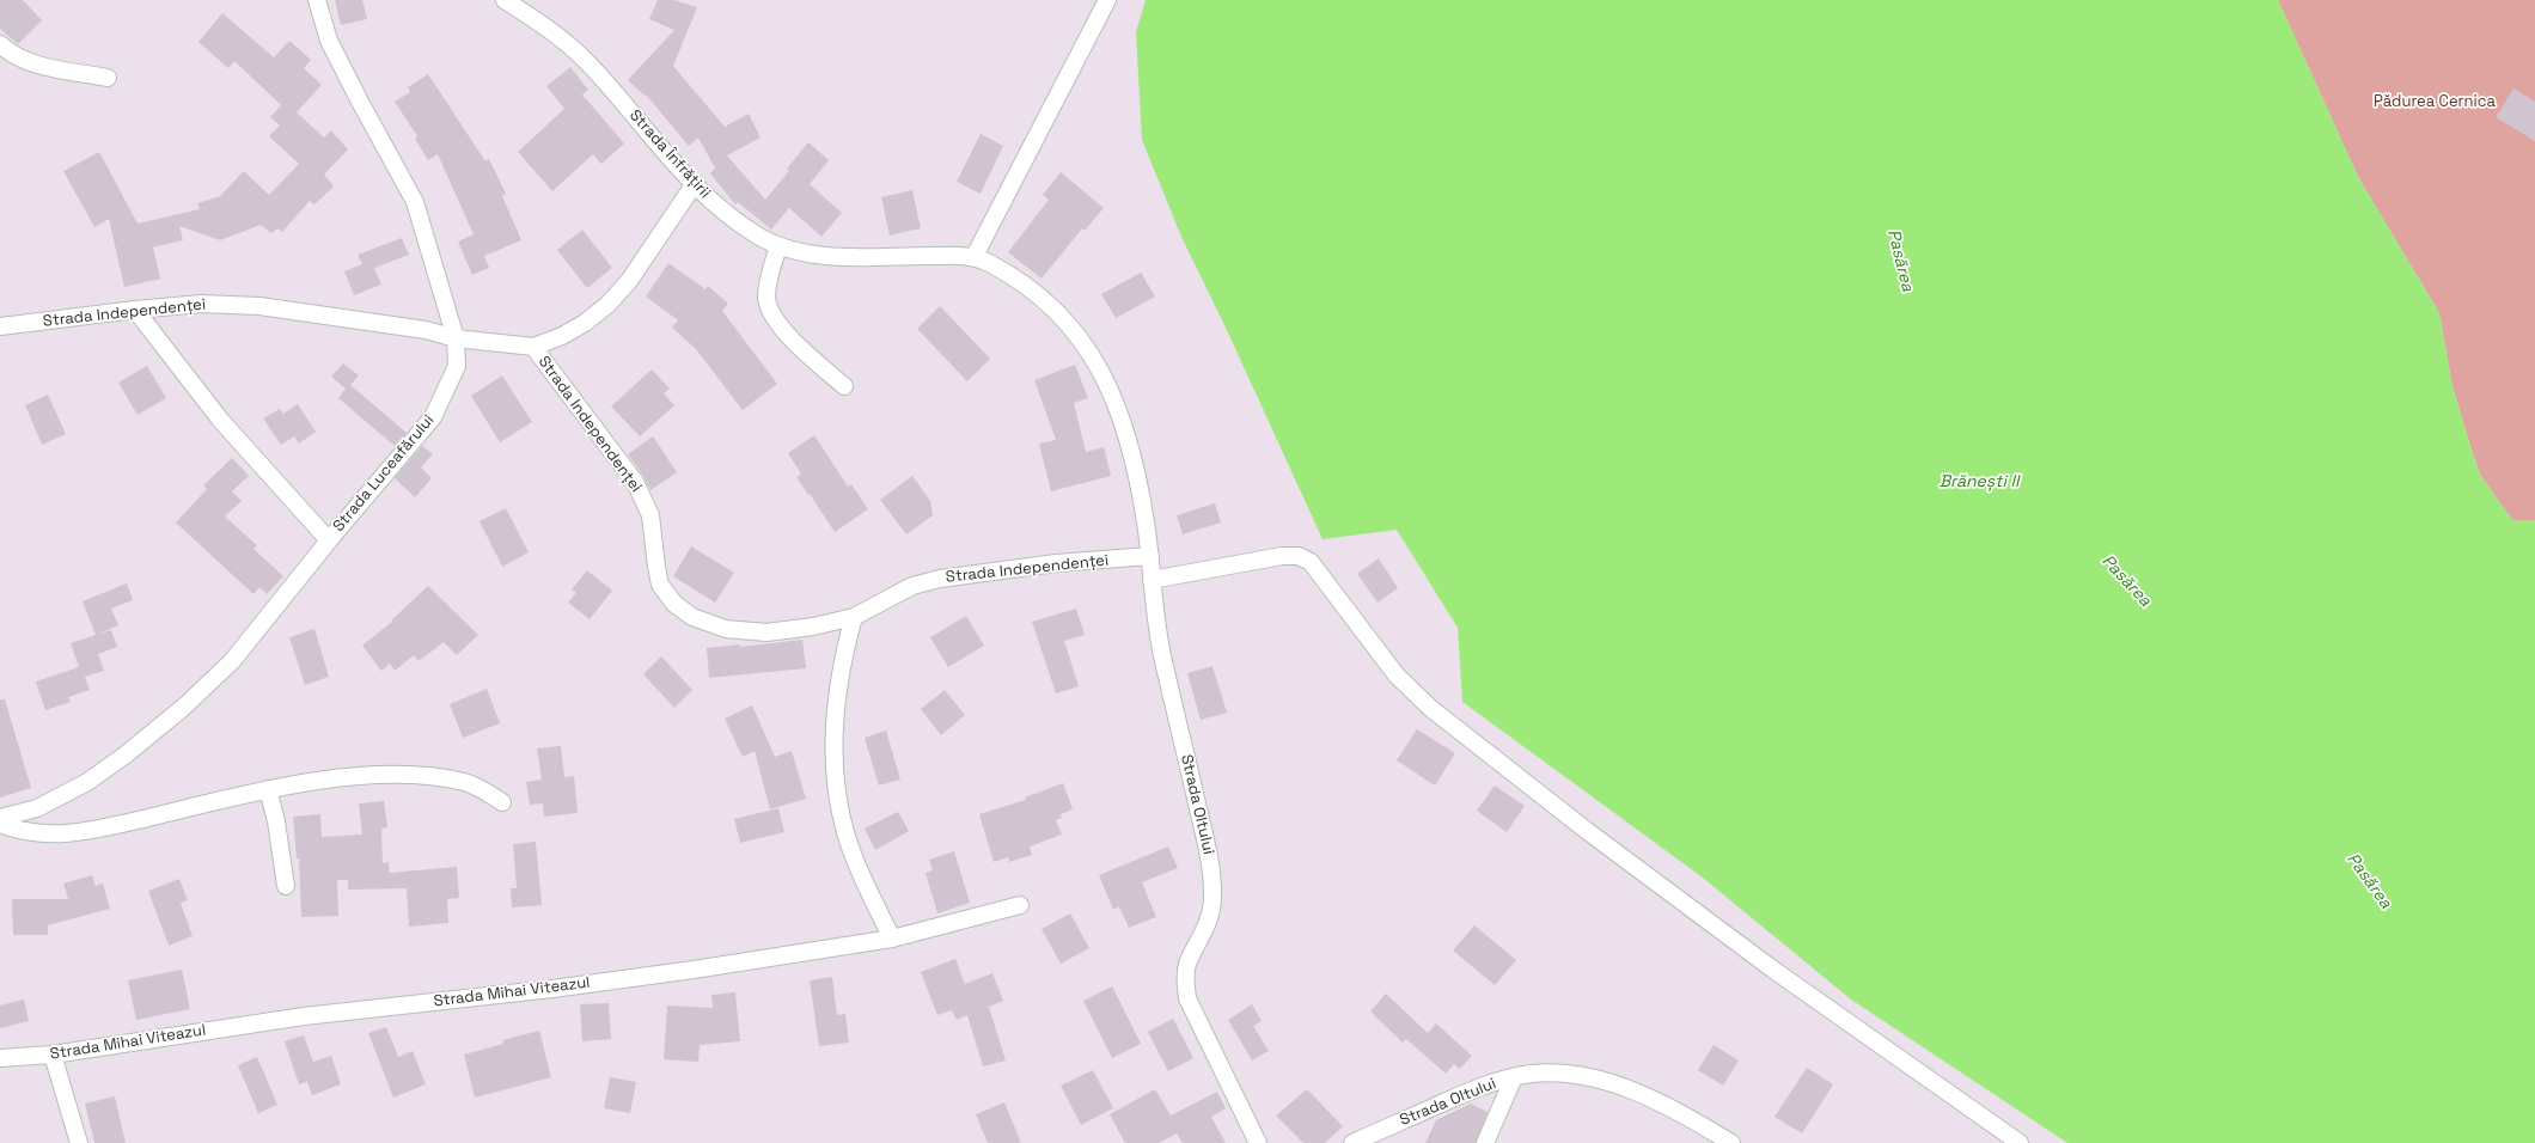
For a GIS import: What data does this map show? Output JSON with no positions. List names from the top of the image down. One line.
{"streets":{"street":["Strada Înfrățirii","Strada Independenței","Strada Luceafărului","Strada Oltului","Strada Mihai Viteazul"]},"crossings":[["Strada Înfrățirii","Strada Independenței"],["Strada Înfrățirii","Strada Oltului"],["Strada Independenței","Strada Luceafărului"],["Strada Independenței","Strada Oltului"]],"water":["Pasărea","Brănești II"],"parks":["Pădurea Cernica"]}
